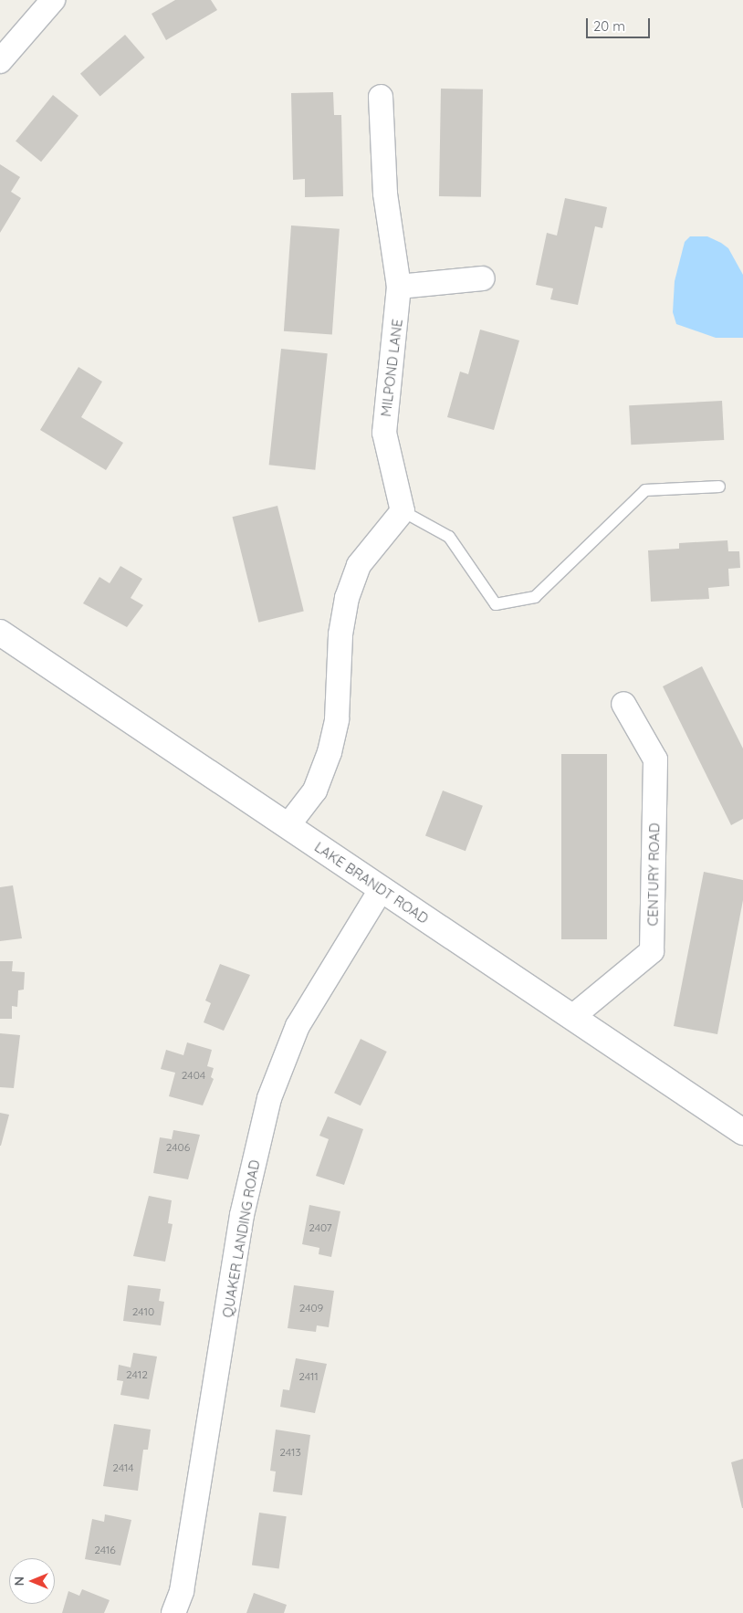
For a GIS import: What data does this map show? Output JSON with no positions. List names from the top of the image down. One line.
{"streets":{"street":["MILPOND LANE","CENTURY ROAD","LAKE BRANDT ROAD","QUAKER LANDING ROAD"]},"crossings":[["CENTURY ROAD","LAKE BRANDT ROAD"],["LAKE BRANDT ROAD","QUAKER LANDING ROAD"]],"house_numbers":["2404","2406","2407","2409","2410","2412","2411","2413","2414","2416"],"scale_bar":"20 m","north":"left"}
